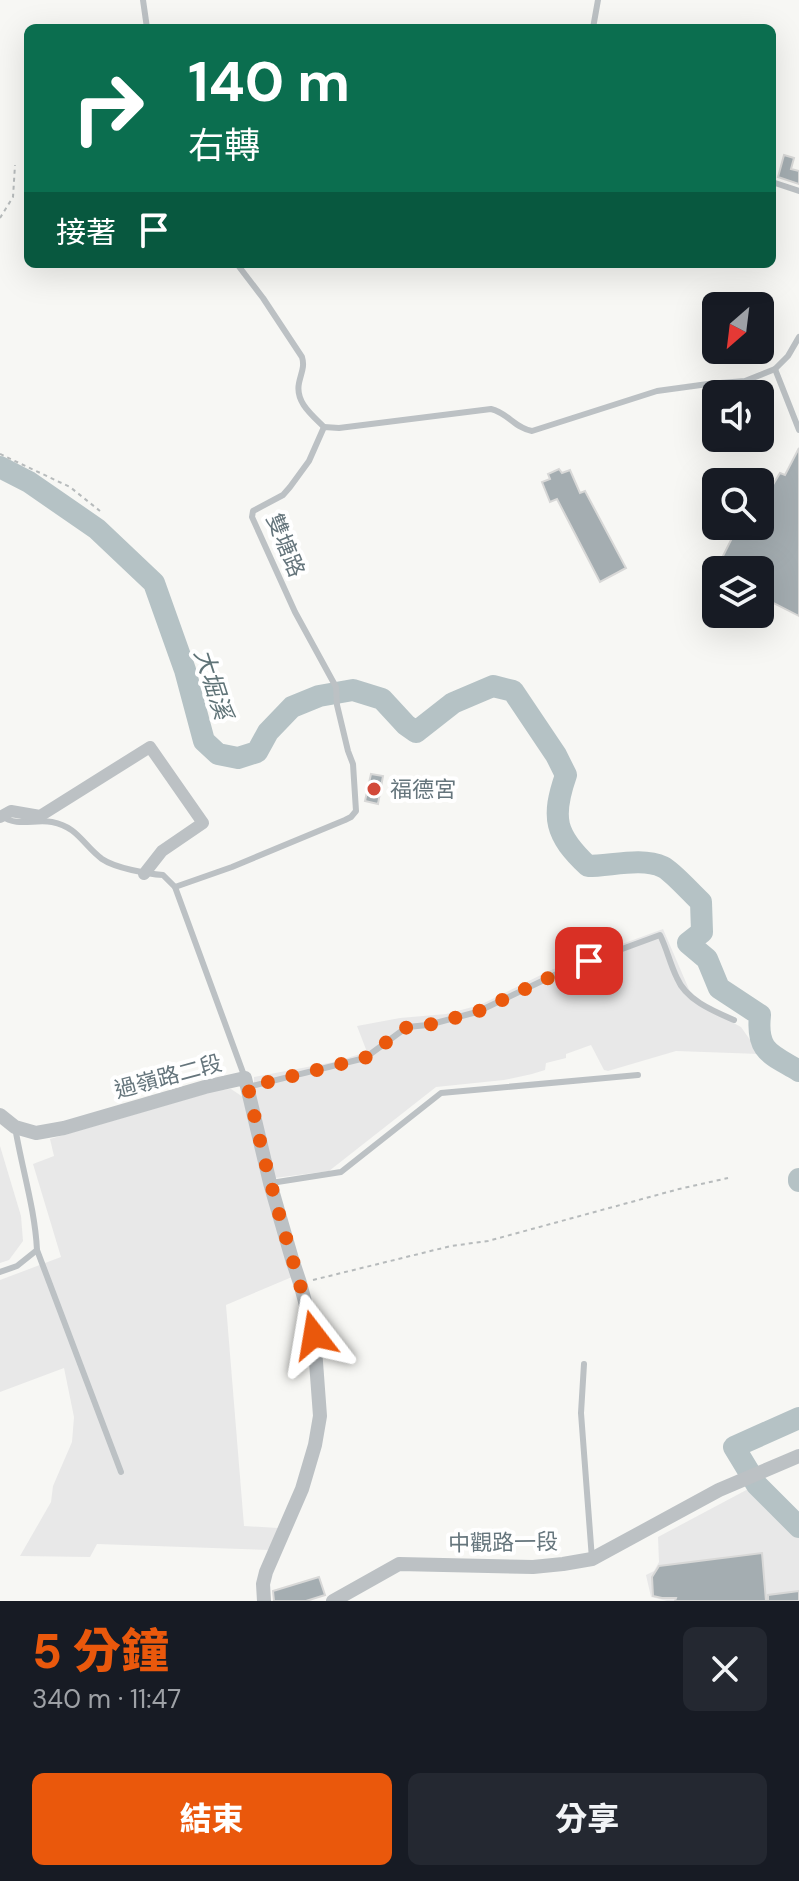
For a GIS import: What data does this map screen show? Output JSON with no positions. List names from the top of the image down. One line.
{"streets":{"street":["過嶺路二段","中觀路一段"],"lane":["雙塘路"]},"water":["大堀溪"],"places":["福德宮"],"north":"bottom left","page":{"turn":["140 m","右轉"],"then":"接著","heading":["5 分鐘","340 m · 11:47"],"buttons":["結束","分享"]}}
